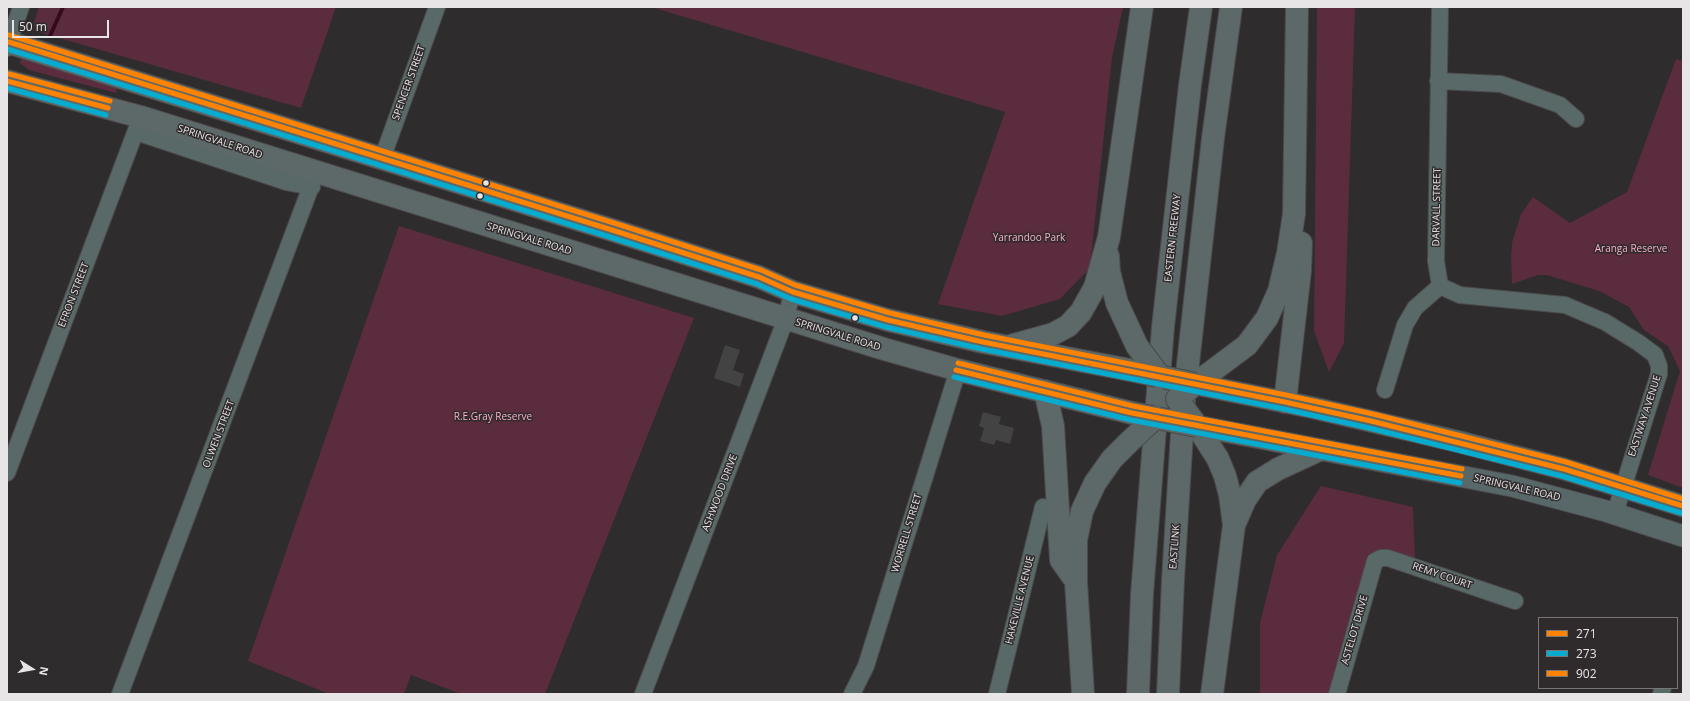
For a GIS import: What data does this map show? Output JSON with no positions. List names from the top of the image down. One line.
{"streets":{"highway":["SPRINGVALE ROAD","EASTERN FREEWAY","EASTLINK"],"street":["SPENCER STREET","DARVALL STREET","EFRON STREET","EASTWAY AVENUE","OLWEN STREET","ASHWOOD DRIVE","WORRELL STREET","REMY COURT","HAKEVILLE AVENUE","ASTELOT DRIVE"]},"crossings":[["SPRINGVALE ROAD","EFRON STREET"],["SPRINGVALE ROAD","EASTWAY AVENUE"],["SPRINGVALE ROAD","OLWEN STREET"],["SPRINGVALE ROAD","ASHWOOD DRIVE"],["SPRINGVALE ROAD","WORRELL STREET"],["DARVALL STREET","EASTWAY AVENUE"],["REMY COURT","ASTELOT DRIVE"]],"parks":["Yarrandoo Park","Aranga Reserve","R.E.Gray Reserve"],"lines":["transit line 902","transit line 271","transit line 273"],"legend":["271","273","902"],"scale_bar":"50 m","north":"right"}
